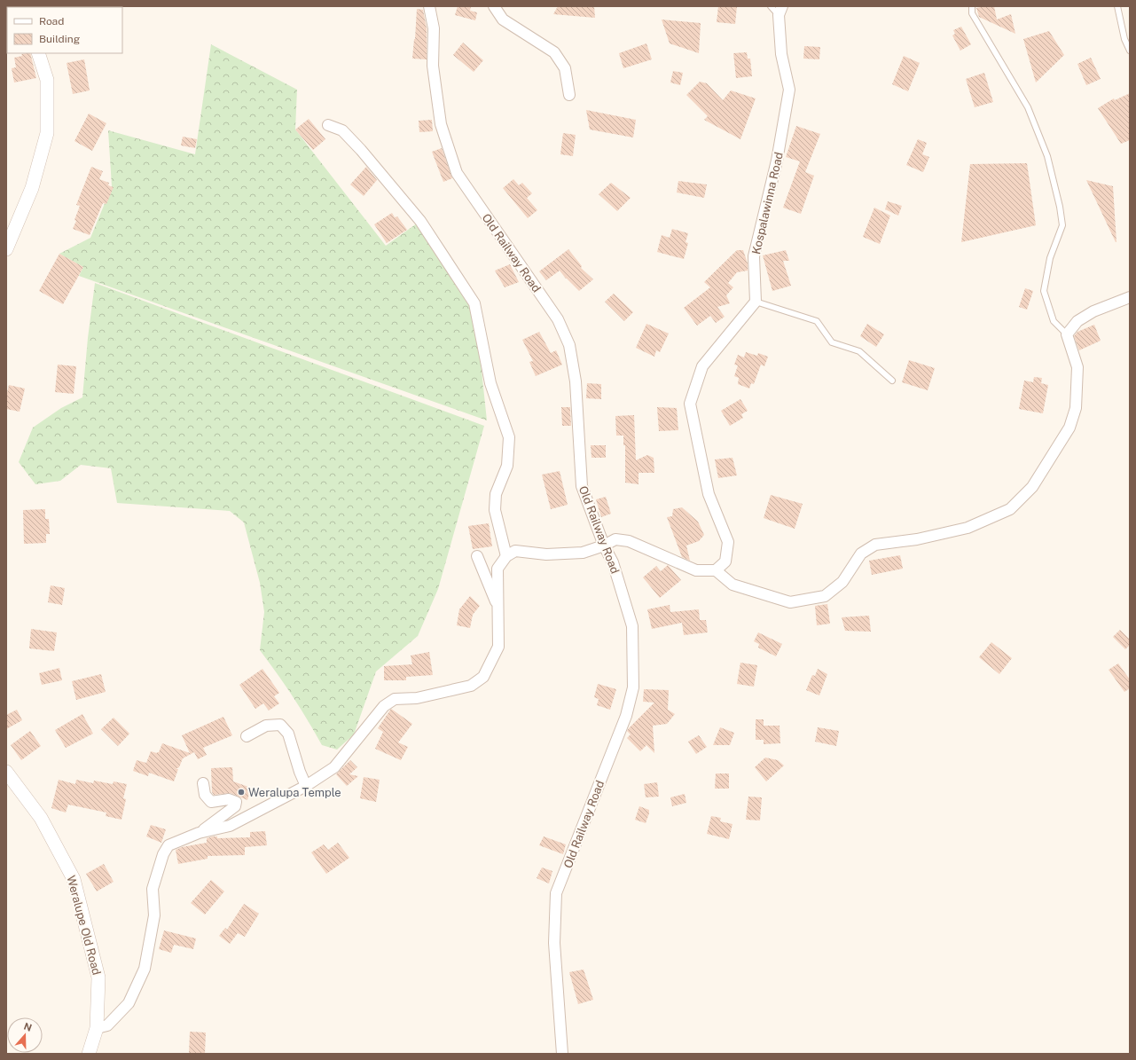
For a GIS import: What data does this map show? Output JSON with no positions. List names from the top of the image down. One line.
{"streets":{"street":["Kospalawinna Road","Old Railway Road","Weralupe Old Road"]},"places":["Weralupa Temple"],"legend":["Road","Building"],"north":"top"}
